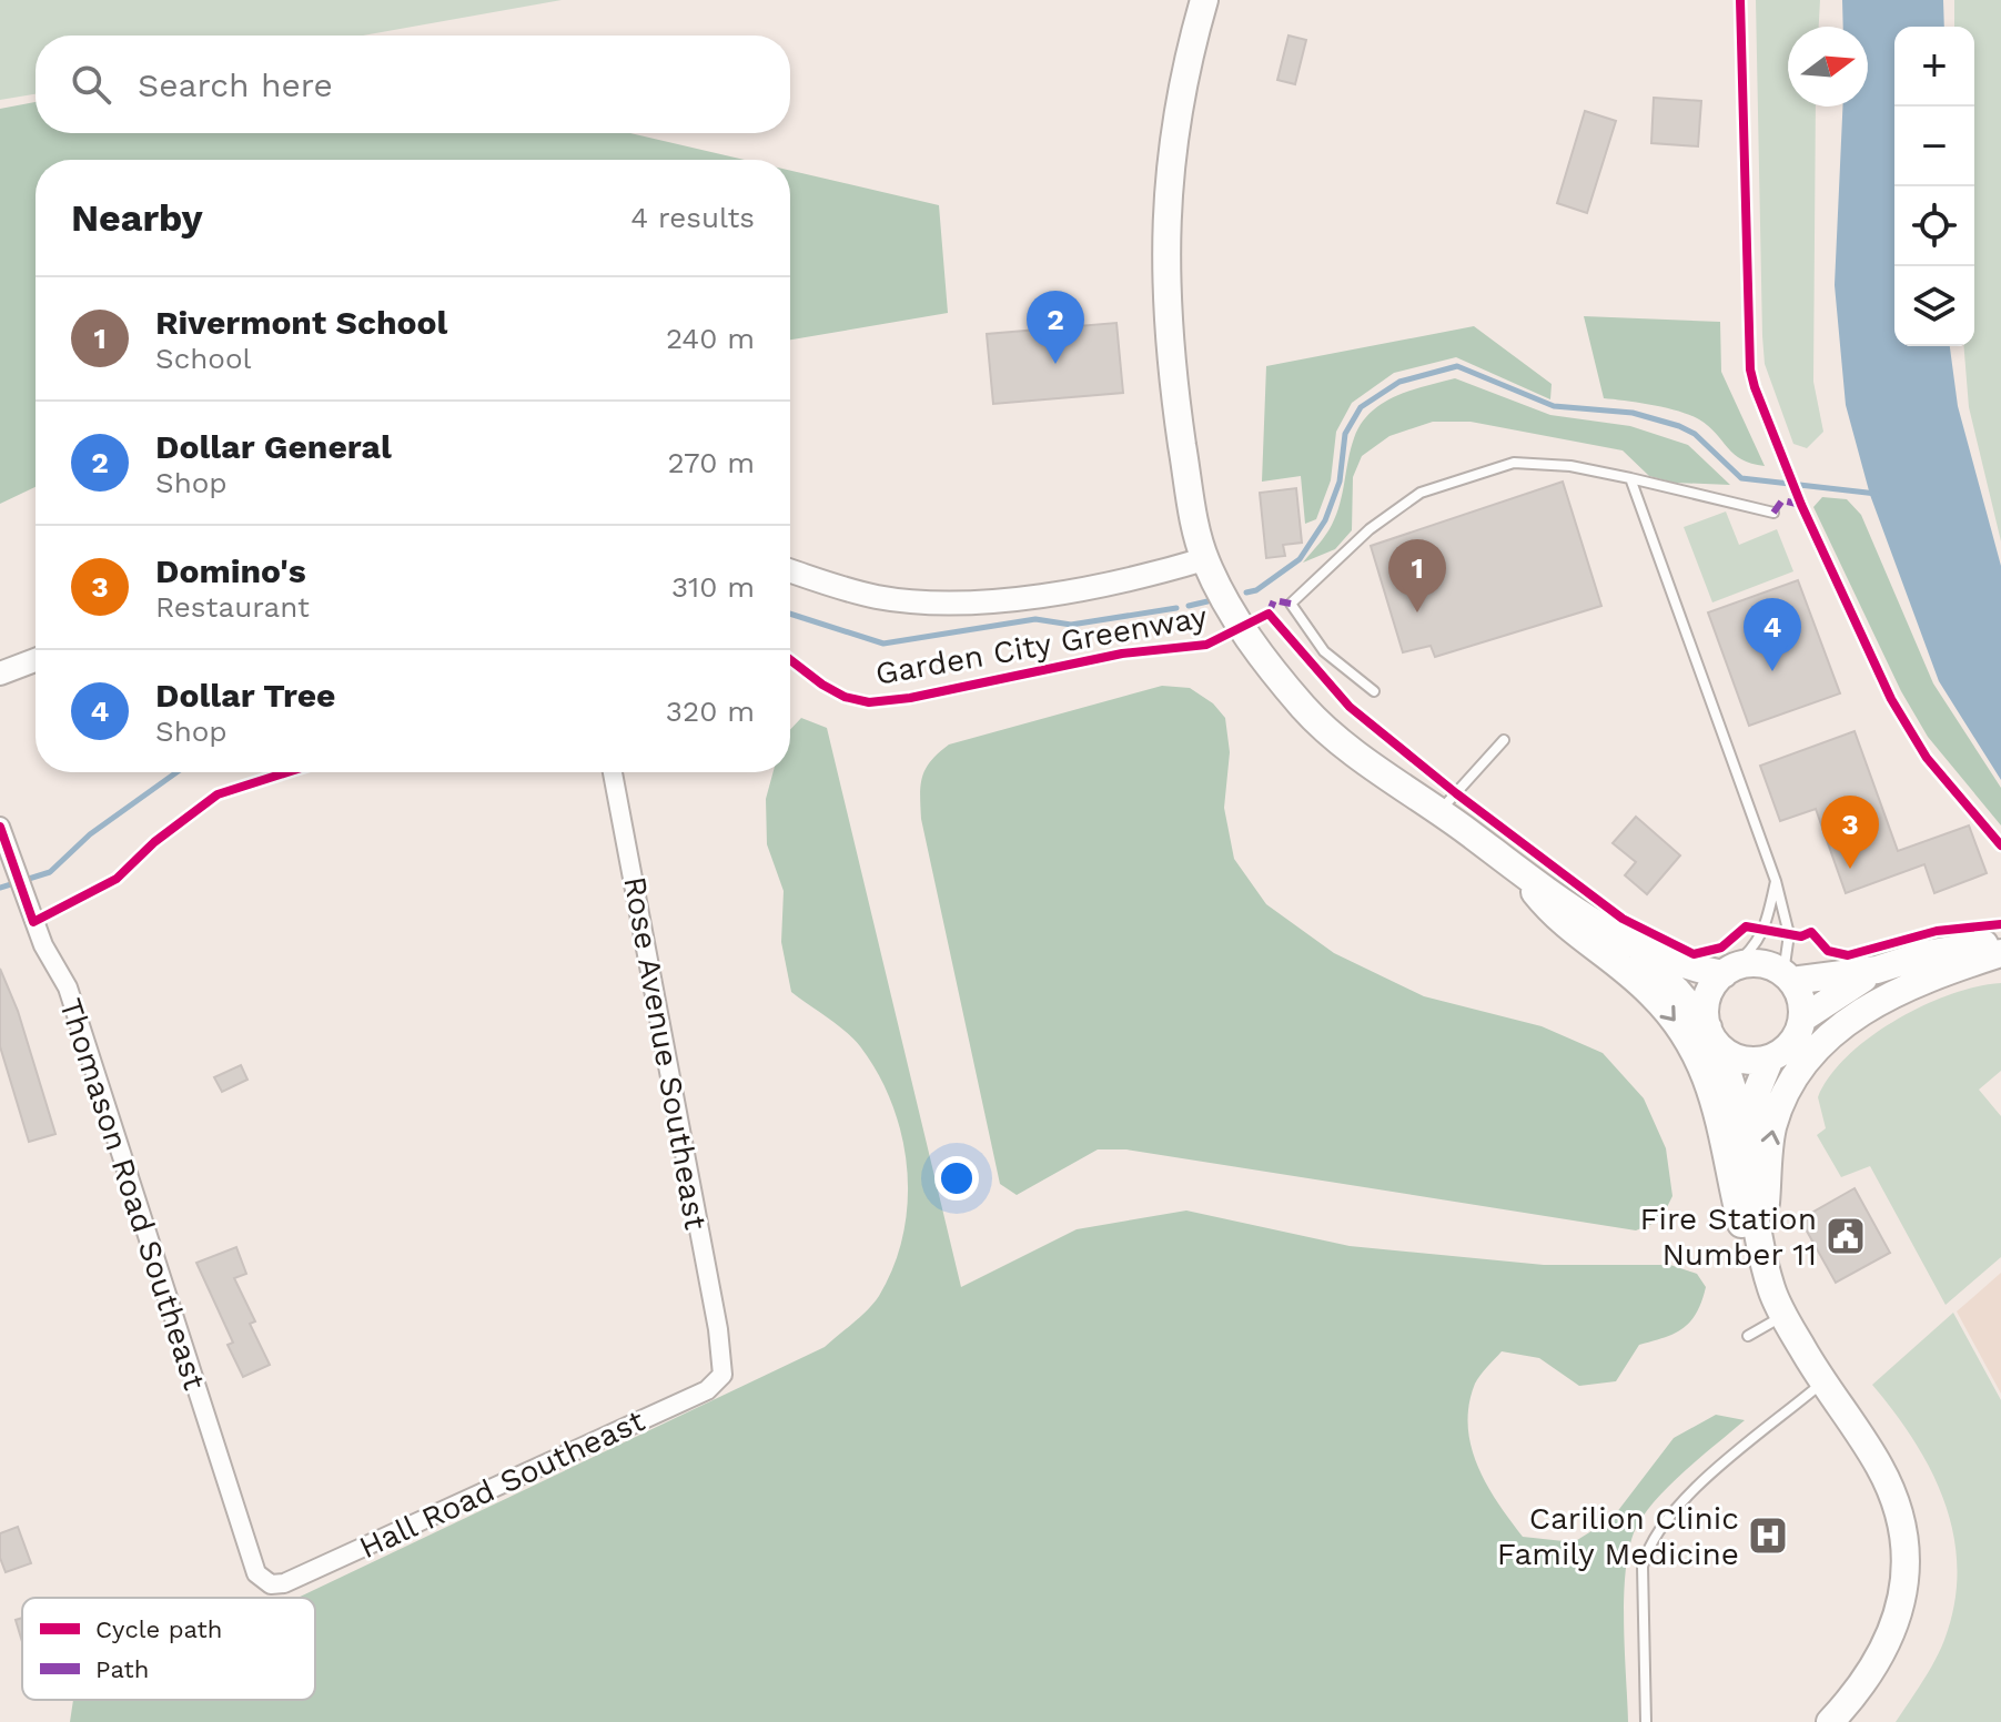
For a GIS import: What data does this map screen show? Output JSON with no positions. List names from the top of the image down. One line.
{"streets":{"street":["Rose Avenue Southeast","Thomason Road Southeast","Hall Road Southeast"],"cycle path":["Garden City Greenway"]},"crossings":[["Rose Avenue Southeast","Hall Road Southeast"],["Thomason Road Southeast","Hall Road Southeast"]],"places":{"public building":["Fire Station Number 11"],"hospital":["Carilion Clinic Family Medicine"]},"legend":["Cycle path","Path"],"north":"right","page":{"map_buttons":["+","−"],"search":"Search here","heading":["Nearby","4 results"],"list":[{"mark":"1","name":"Rivermont School","note":"School","value":"240 m"},{"mark":"2","name":"Dollar General","note":"Shop","value":"270 m"},{"mark":"3","name":"Domino's","note":"Restaurant","value":"310 m"},{"mark":"4","name":"Dollar Tree","note":"Shop","value":"320 m"}],"pins":["2","1","4","3"]}}
